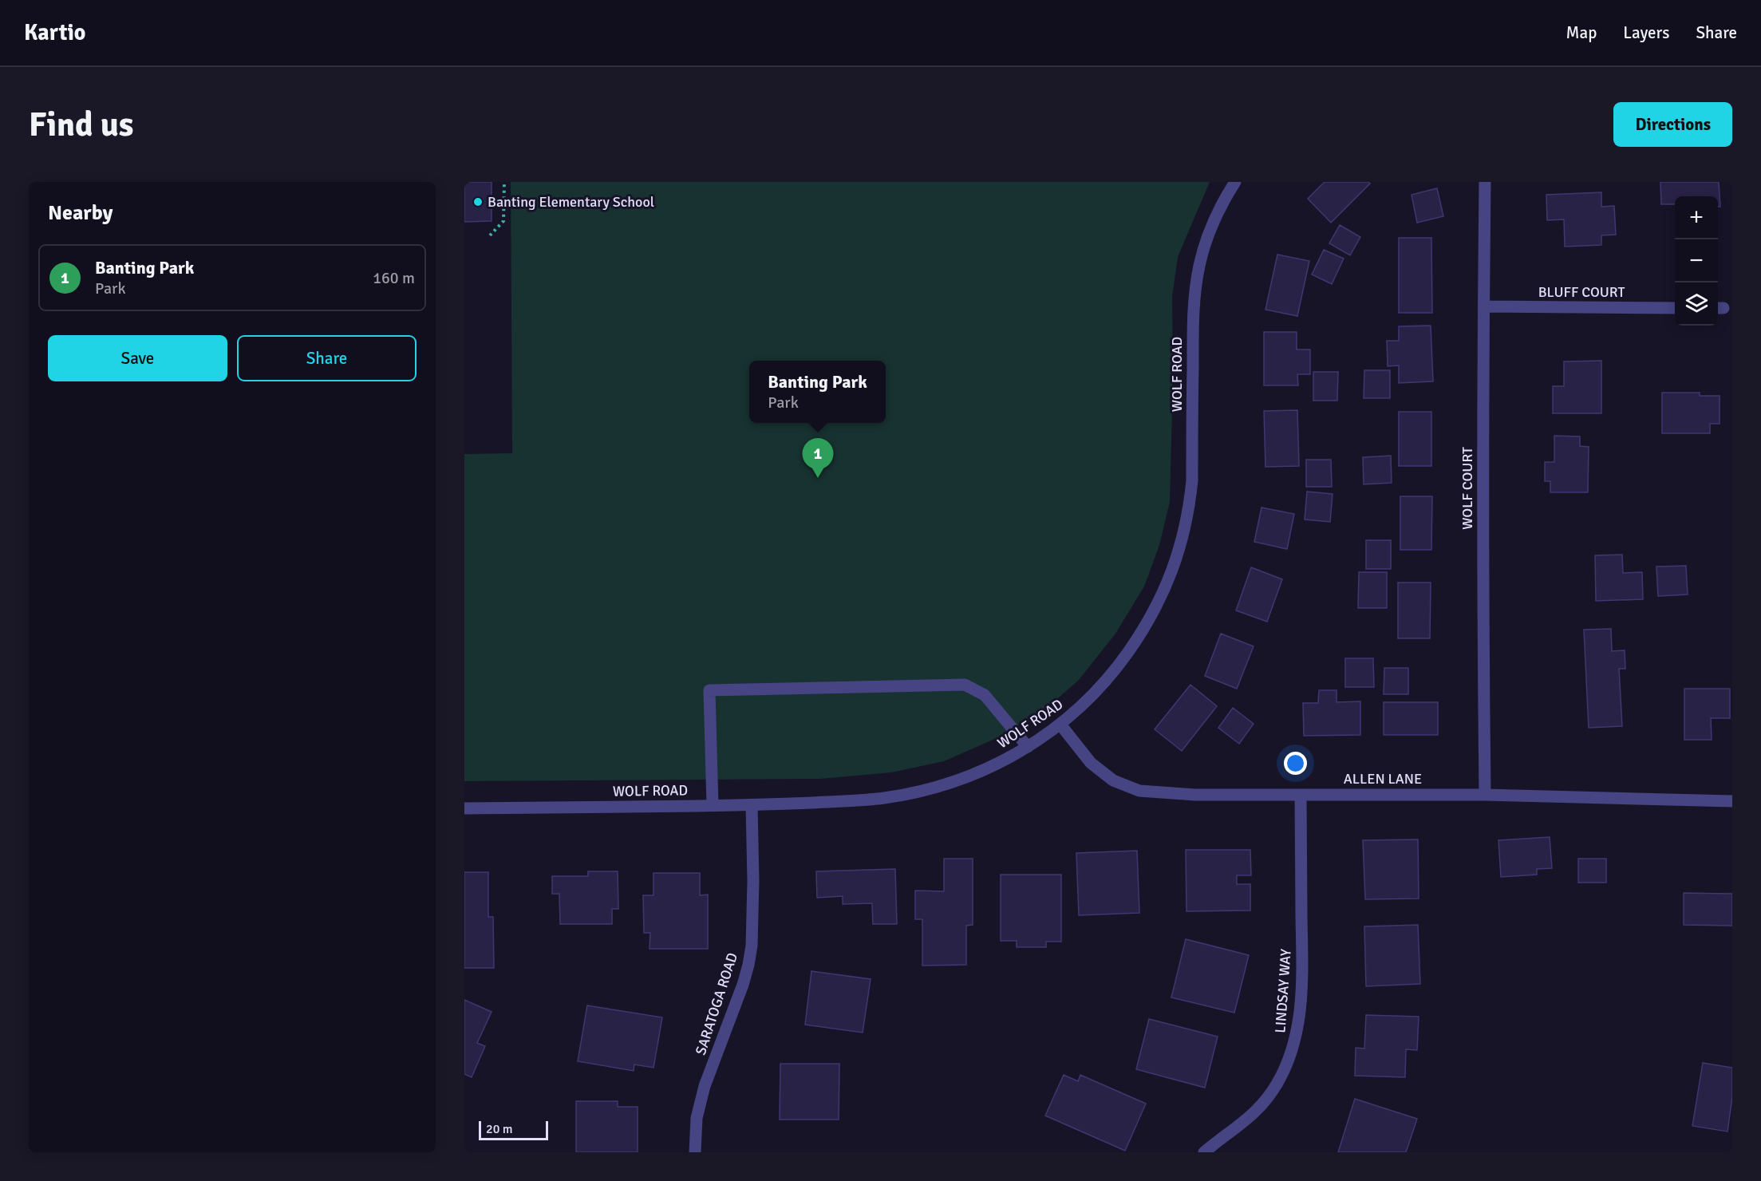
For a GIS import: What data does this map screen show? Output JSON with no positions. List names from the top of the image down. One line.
{"streets":{"street":["BLUFF COURT","WOLF ROAD","WOLF COURT","ALLEN LANE","LINDSAY WAY","SARATOGA ROAD"]},"crossings":[["BLUFF COURT","WOLF COURT"],["WOLF ROAD","ALLEN LANE"],["WOLF ROAD","SARATOGA ROAD"],["WOLF COURT","ALLEN LANE"],["ALLEN LANE","LINDSAY WAY"]],"places":["Banting Elementary School"],"scale_bar":"20 m","page":{"header":"Kartio","nav":["Map","Layers","Share"],"buttons":["Directions",["Save","Share"]],"title":"Find us","heading":"Nearby","map_buttons":["+","−"],"list":[{"mark":"1","name":"Banting Park","note":"Park","value":"160 m"}],"popup":["Banting Park","Park"],"pins":"1","scale":"20 m"}}
